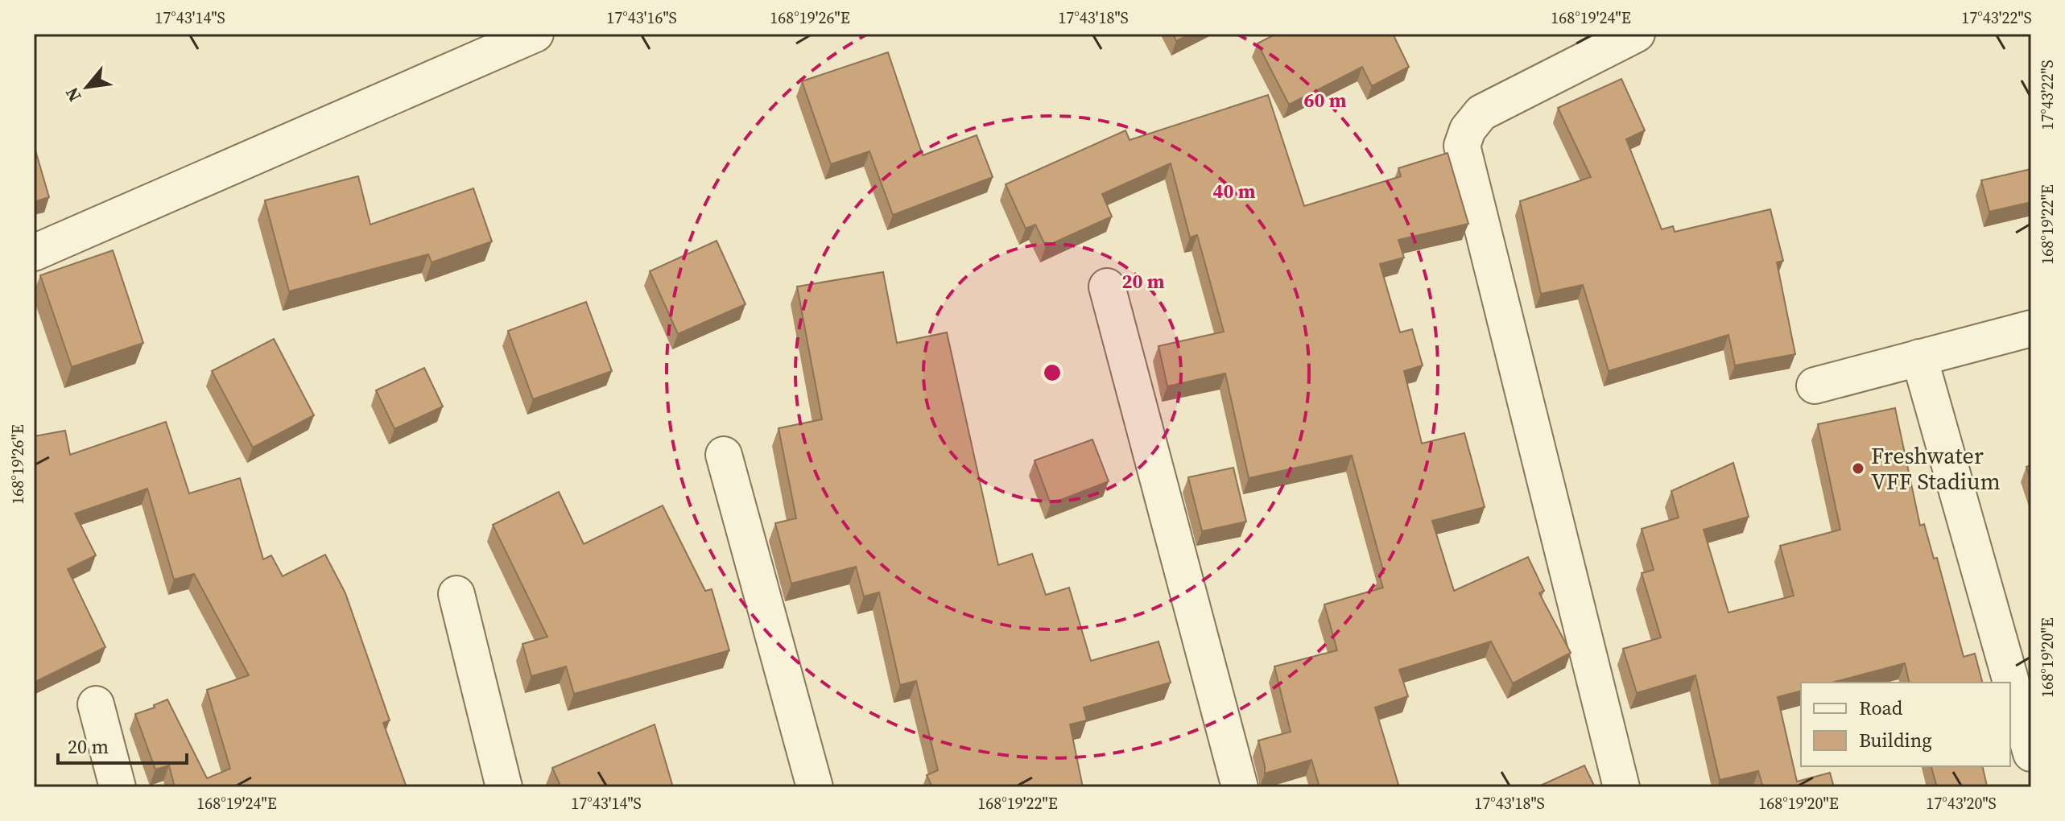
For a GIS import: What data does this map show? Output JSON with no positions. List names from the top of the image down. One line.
{"places":["Freshwater VFF Stadium"],"legend":["Road","Building"],"scale_bar":"20 m","north":"bottom left","coordinates":["17°43'14\"S","17°43'16\"S","168°19'26\"E","17°43'18\"S","168°19'24\"E","17°43'22\"S","168°19'22\"E","168°19'20\"E","17°43'20\"S"],"rings":["60 m","40 m","20 m"]}
